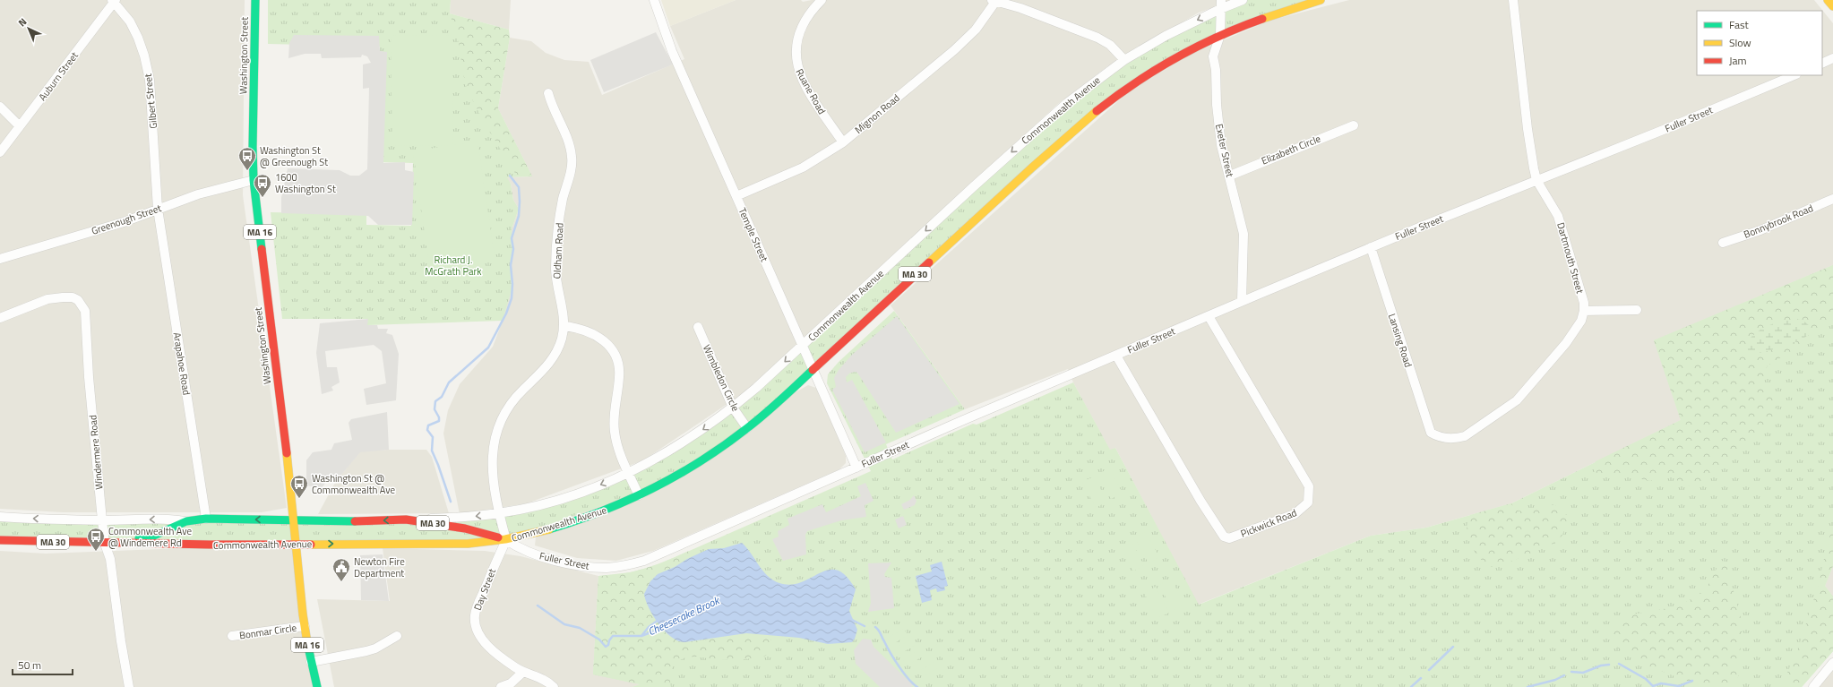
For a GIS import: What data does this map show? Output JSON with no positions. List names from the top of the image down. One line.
{"streets":{"main road":["Washington Street","Commonwealth Avenue","MA 16","MA 30"],"street":["Auburn Street","Ruane Road","Gilbert Street","Mignon Road","Fuller Street","Elizabeth Circle","Exeter Street","Greenough Street","Bonnybrook Road","Temple Street","Oldham Road","Dartmouth Street","Lansing Road","Arapahoe Road","Wimbledon Circle","Windermere Road","Pickwick Road","Day Street","Bonmar Circle"]},"crossings":[["Washington Street","Commonwealth Avenue"],["Washington Street","Greenough Street"],["Washington Street","Bonmar Circle"],["Auburn Street","Gilbert Street"],["Ruane Road","Mignon Road"],["Gilbert Street","Greenough Street"],["Gilbert Street","Arapahoe Road"],["Commonwealth Avenue","Fuller Street"],["Commonwealth Avenue","Exeter Street"],["Commonwealth Avenue","Temple Street"],["Commonwealth Avenue","Oldham Road"],["Commonwealth Avenue","Arapahoe Road"],["Commonwealth Avenue","Wimbledon Circle"],["Commonwealth Avenue","Windermere Road"],["Commonwealth Avenue","Day Street"],["Mignon Road","Temple Street"],["Fuller Street","Exeter Street"],["Fuller Street","Temple Street"],["Fuller Street","Oldham Road"],["Fuller Street","Dartmouth Street"],["Fuller Street","Lansing Road"],["Fuller Street","Pickwick Road"],["Fuller Street","Day Street"],["Elizabeth Circle","Exeter Street"],["Greenough Street","Arapahoe Road"],["Oldham Road","Day Street"],["Dartmouth Street","Lansing Road"]],"water":["Cheesecake Brook"],"parks":["Richard J. McGrath Park"],"places":{"bus stop":["Washington St @ Greenough St","1600 Washington St","Washington St @ Commonwealth Ave","Commonwealth Ave @ Windemere Rd"],"public building":["Newton Fire Department"]},"legend":["Fast","Slow","Jam"],"scale_bar":"50 m","north":"top left"}
